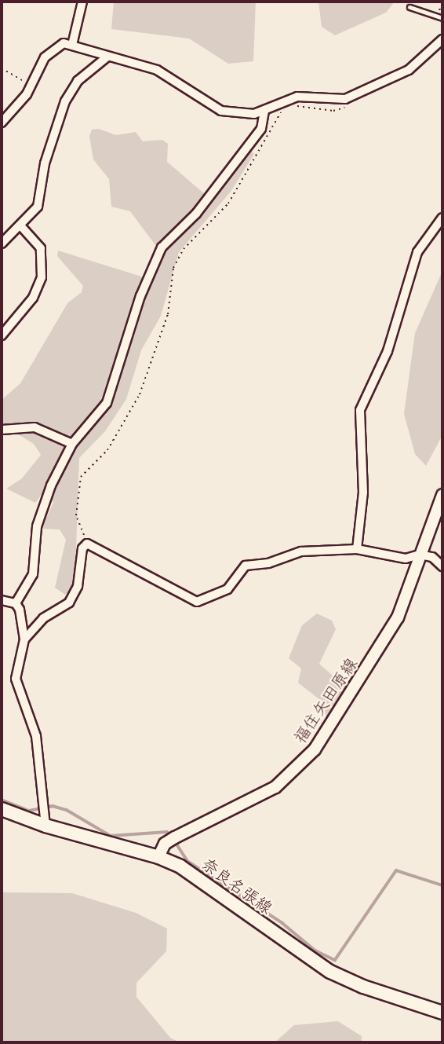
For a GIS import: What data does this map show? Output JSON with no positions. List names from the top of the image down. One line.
{"streets":{"main road":["福住矢田原線","奈良名張線"]},"crossings":[["福住矢田原線","奈良名張線"]]}
